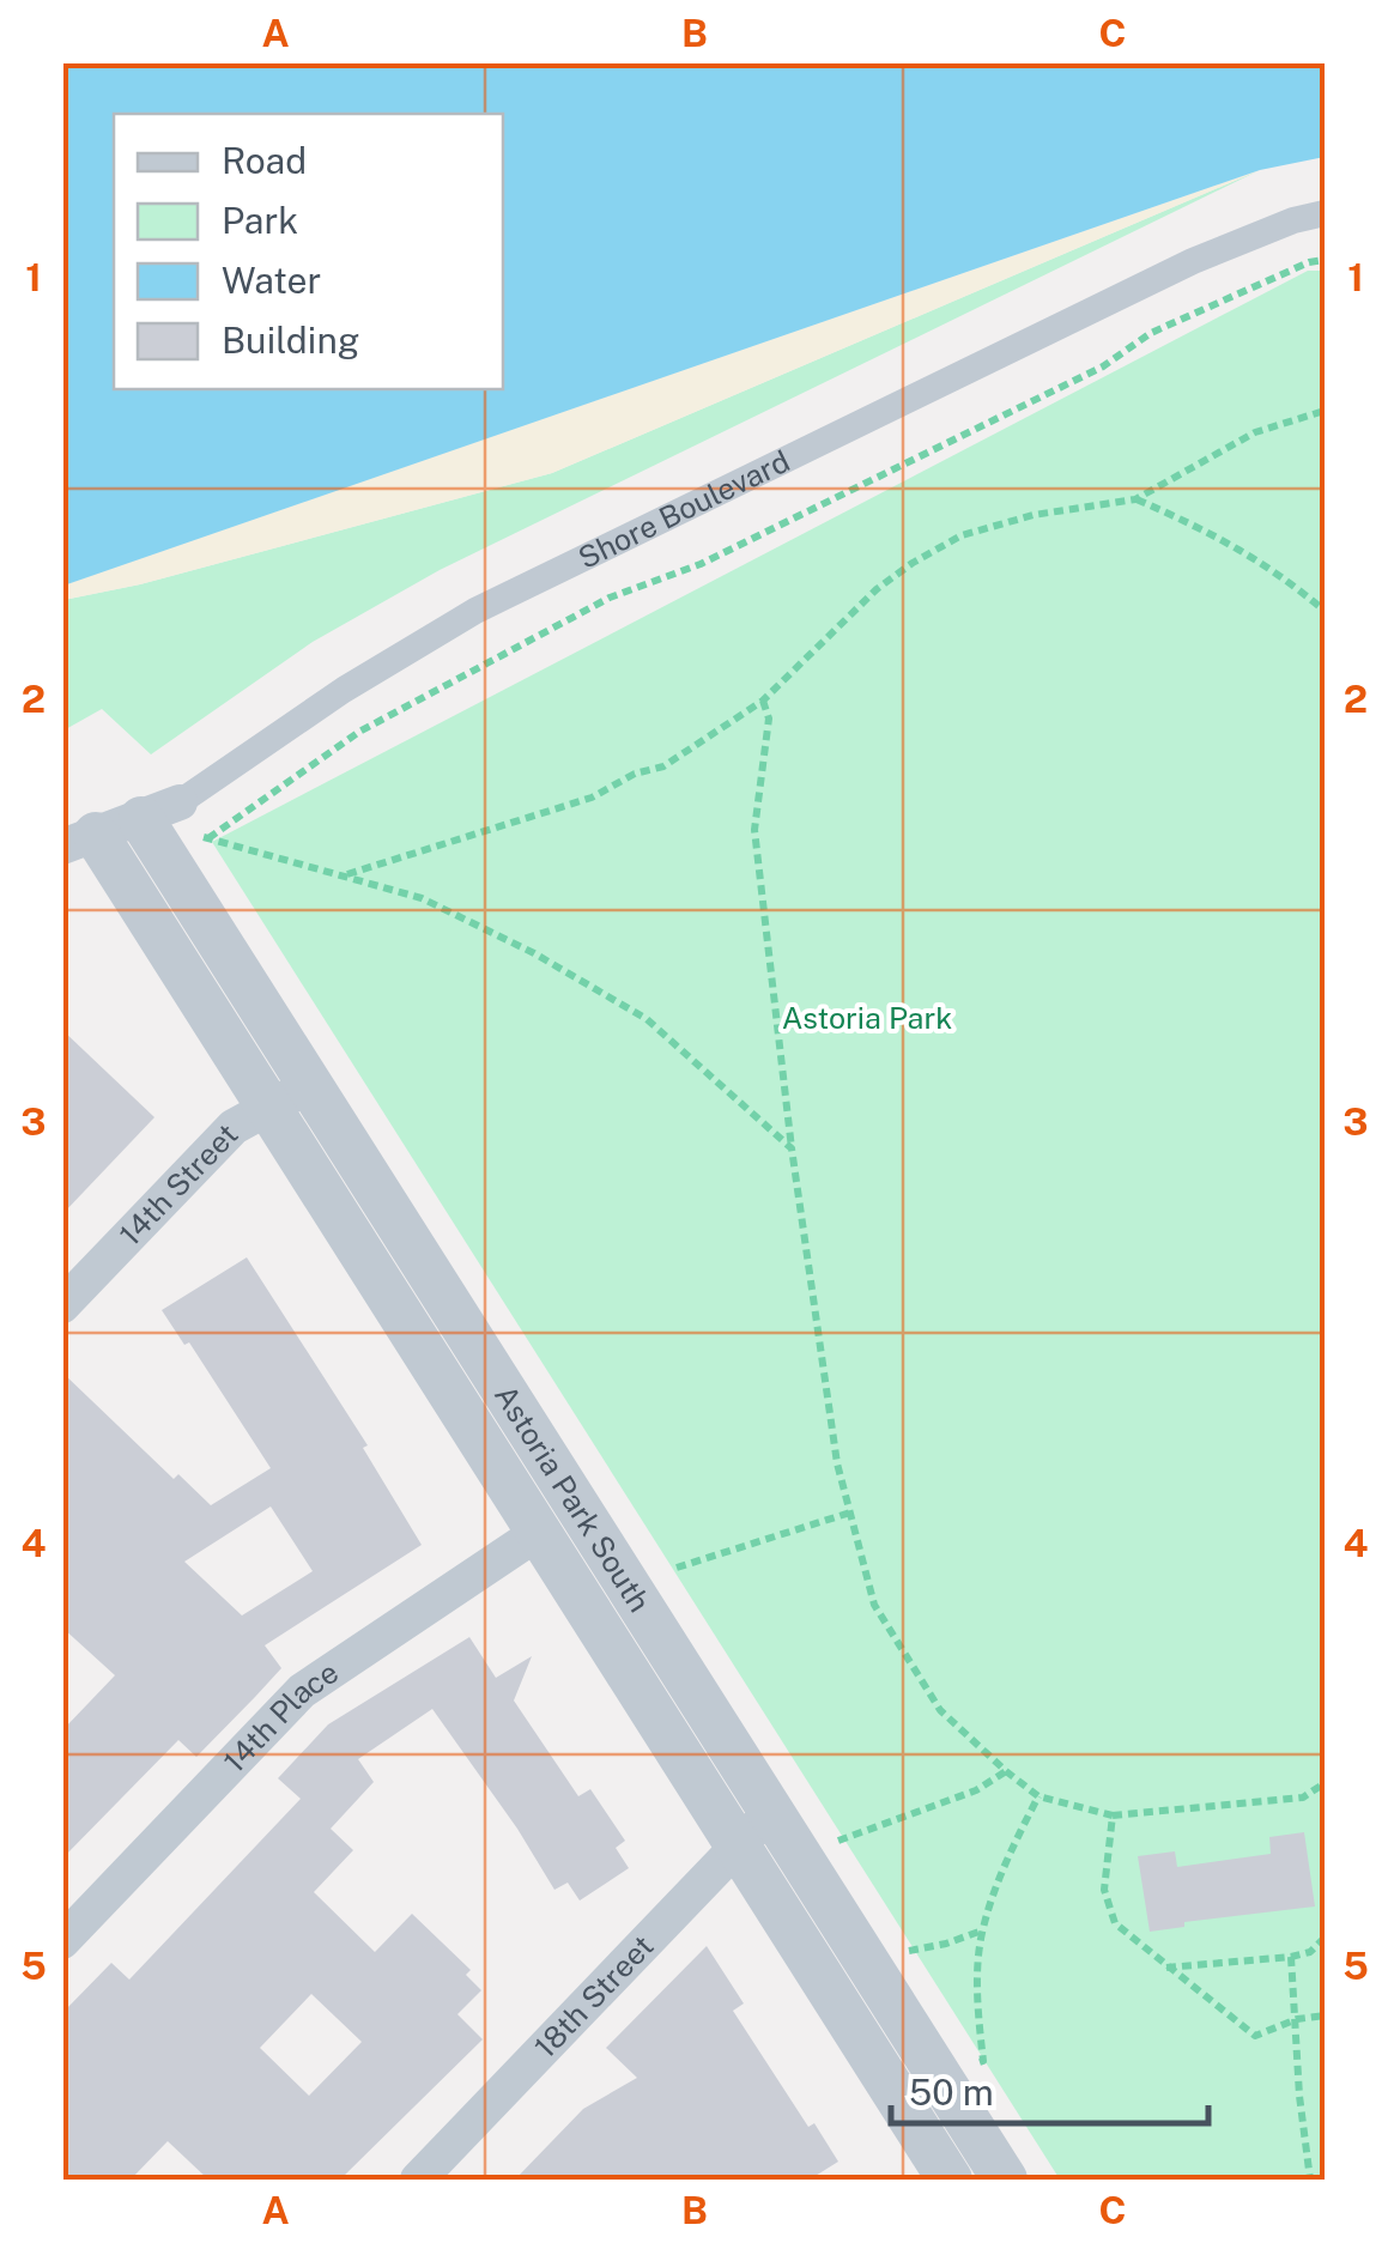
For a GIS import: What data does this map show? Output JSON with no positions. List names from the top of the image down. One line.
{"streets":{"street":["Shore Boulevard","14th Street","Astoria Park South","14th Place","18th Street"]},"crossings":[["Shore Boulevard","Astoria Park South"],["14th Street","Astoria Park South"],["Astoria Park South","14th Place"],["Astoria Park South","18th Street"]],"parks":["Astoria Park"],"legend":["Road","Park","Water","Building"],"scale_bar":"50 m","grid":{"columns":["A","B","C"],"rows":["1","2","3","4","5"]}}
